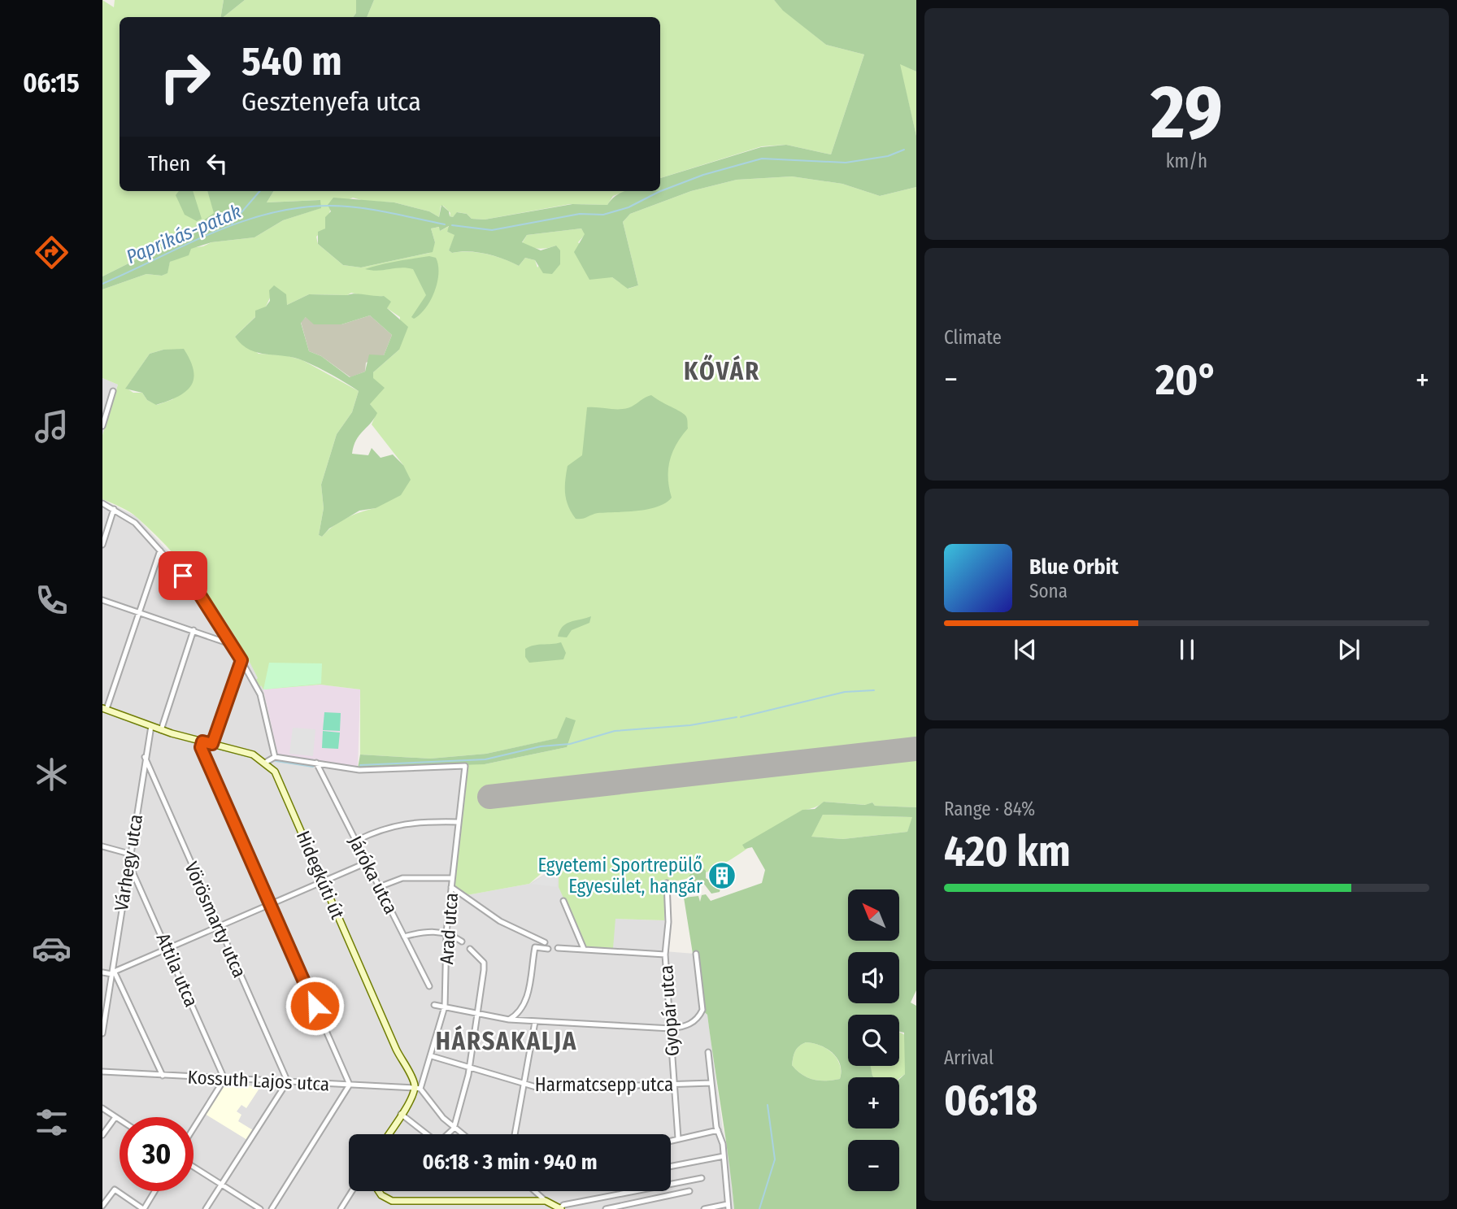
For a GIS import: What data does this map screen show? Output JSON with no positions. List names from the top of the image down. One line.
{"streets":{"main road":["Hidegkúti út"],"street":["Várhegy utca","Járóka utca","Vörösmarty utca","Arad utca","Attila utca","Gyopár utca","Kossuth Lajos utca","Harmatcsepp utca"]},"crossings":[["Várhegy utca","Vörösmarty utca"],["Várhegy utca","Attila utca"],["Hidegkúti út","Arad utca"],["Hidegkúti út","Kossuth Lajos utca"],["Járóka utca","Arad utca"],["Vörösmarty utca","Kossuth Lajos utca"],["Arad utca","Kossuth Lajos utca"],["Arad utca","Harmatcsepp utca"],["Attila utca","Kossuth Lajos utca"],["Gyopár utca","Harmatcsepp utca"]],"districts":["KŐVÁR","HÁRSAKALJA"],"water":["Paprikás-patak"],"places":{"building":["Egyetemi Sportrepülő Egyesület, hangár"]},"north":"top left","page":{"tabs":"06:15","tile":[["29","km/h"],"Climate",["Range · 84%","420 km"],["Arrival","06:18"]],"turn":["540 m","Gesztenyefa utca"],"then":"Then","heat":["−","20°","+"],"song":["Blue Orbit","Sona"],"map_buttons":["+","−"],"limit":"30","trip":"06:18 · 3 min · 940 m"}}
